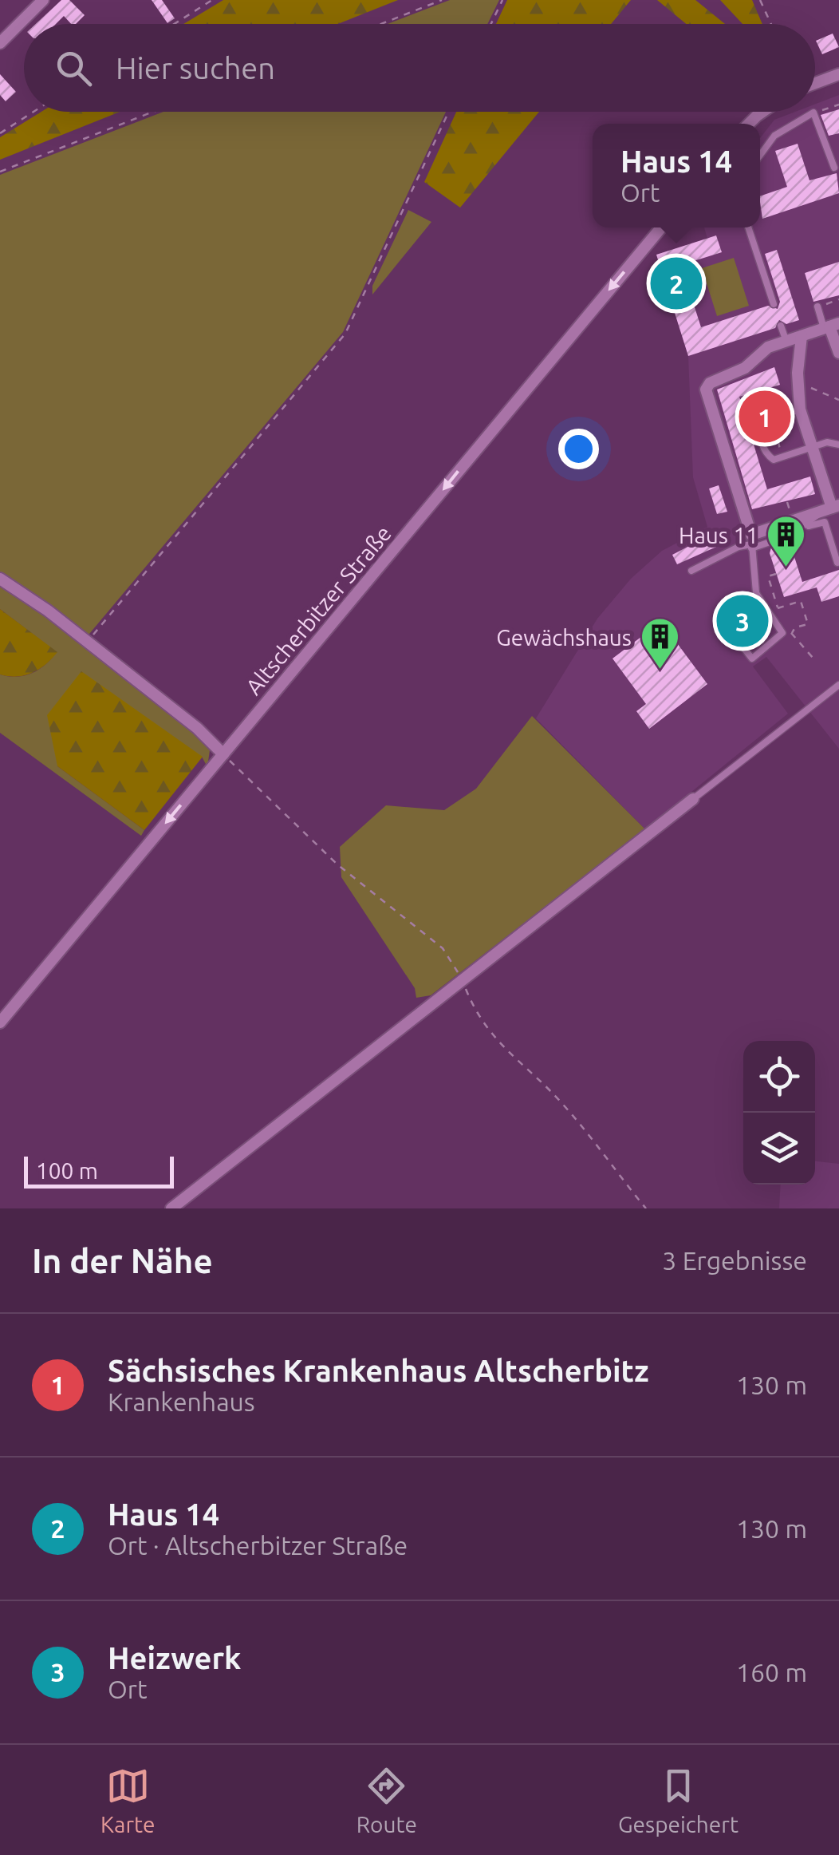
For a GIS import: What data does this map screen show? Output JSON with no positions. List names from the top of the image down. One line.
{"streets":{"street":["Altscherbitzer Straße"]},"one_way":["Altscherbitzer Straße"],"places":{"building":["Haus 11","Gewächshaus"]},"scale_bar":"100 m","page":{"search":"Hier suchen","popup":["Haus 14","Ort"],"pins":["2","1","3"],"scale":"100 m","heading":["In der Nähe","3 Ergebnisse"],"list":[{"mark":"1","name":"Sächsisches Krankenhaus Altscherbitz","note":"Krankenhaus","value":"130 m"},{"mark":"2","name":"Haus 14","note":"Ort · Altscherbitzer Straße","value":"130 m"},{"mark":"3","name":"Heizwerk","note":"Ort","value":"160 m"}],"nav":["Karte","Route","Gespeichert"]}}
